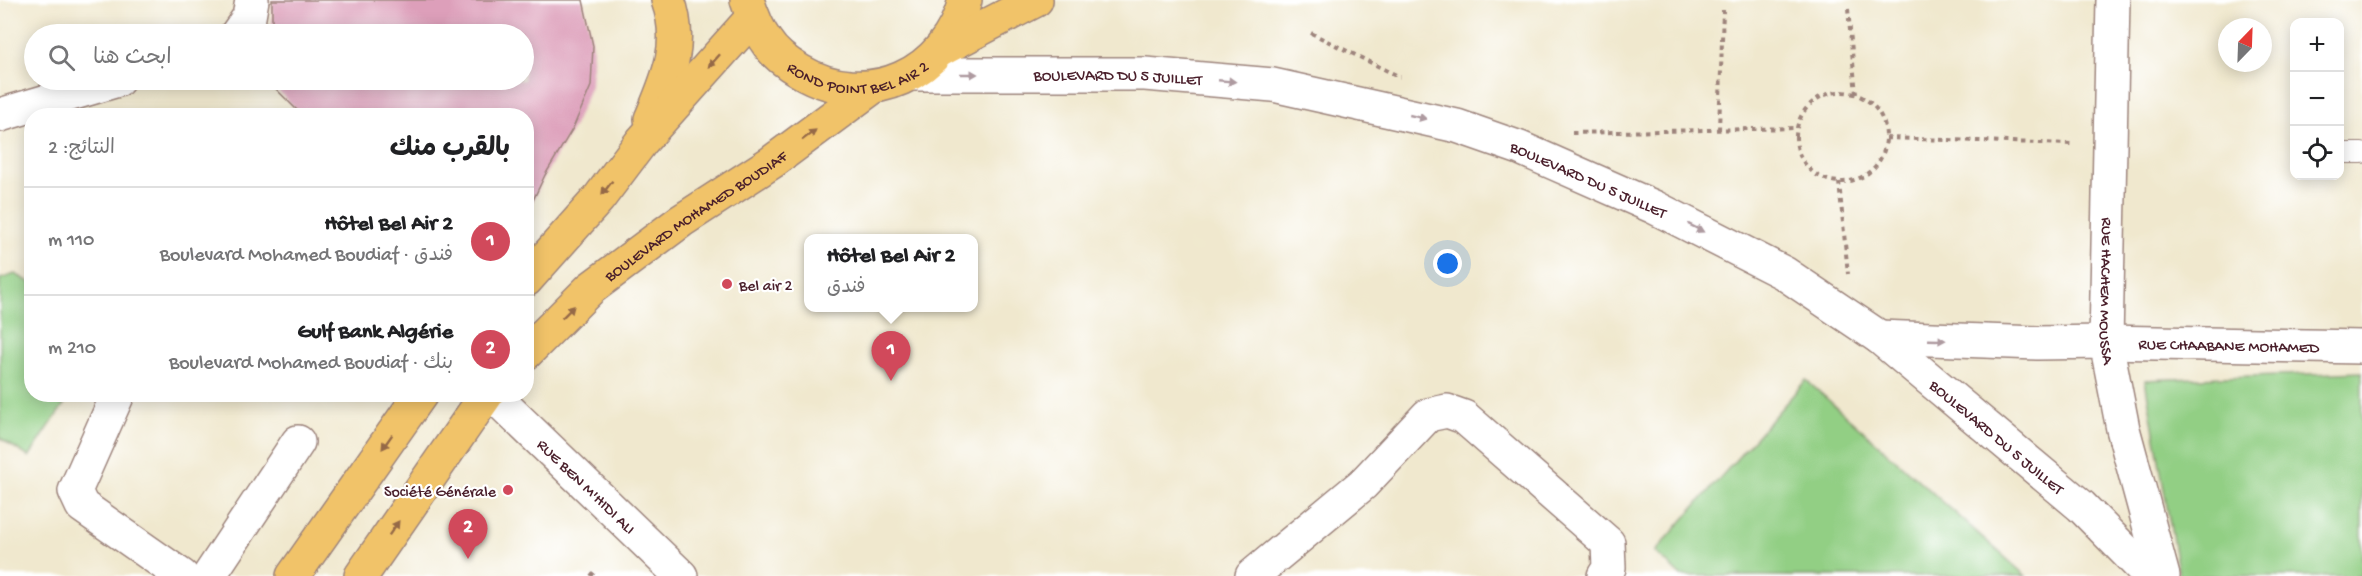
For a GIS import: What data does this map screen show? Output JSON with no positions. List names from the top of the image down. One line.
{"streets":{"main road":["ROND POINT BEL AIR 2","BOULEVARD MOHAMED BOUDIAF"],"street":["BOULEVARD DU 5 JUILLET","RUE HACHEM MOUSSA","RUE CHAABANE MOHAMED","RUE BEN M'HIDI ALI"]},"crossings":[["ROND POINT BEL AIR 2","BOULEVARD DU 5 JUILLET"],["ROND POINT BEL AIR 2","BOULEVARD MOHAMED BOUDIAF"],["BOULEVARD DU 5 JUILLET","RUE CHAABANE MOHAMED"],["RUE HACHEM MOUSSA","RUE CHAABANE MOHAMED"]],"one_way":["BOULEVARD DU 5 JUILLET","RUE CHAABANE MOHAMED"],"places":["Bel air 2","Société Générale"],"north":"top right","page":{"map_buttons":["+","−"],"search":"ابحث هنا","heading":["بالقرب منك","النتائج: 2"],"list":[{"mark":"1","name":"Hôtel Bel Air 2","note":"فندق · Boulevard Mohamed Boudiaf","value":"110 m"},{"mark":"2","name":"Gulf Bank Algérie","note":"بنك · Boulevard Mohamed Boudiaf","value":"210 m"}],"popup":["Hôtel Bel Air 2","فندق"],"pins":["1","2"]}}
